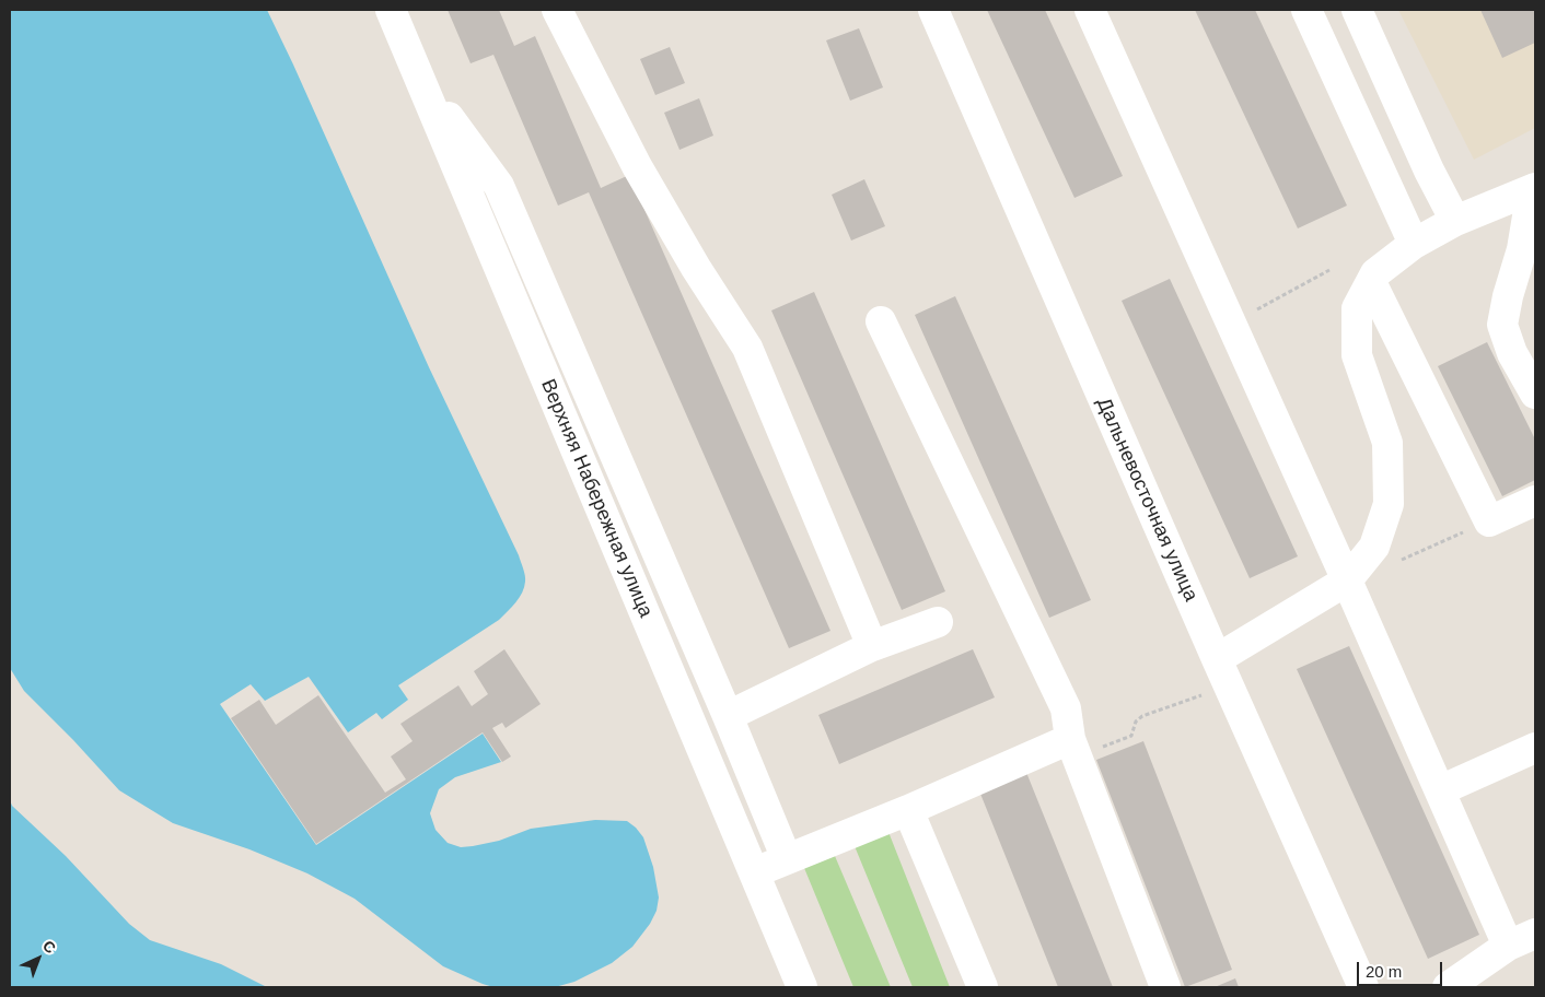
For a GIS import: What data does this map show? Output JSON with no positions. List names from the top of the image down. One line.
{"streets":{"street":["Верхняя Набережная улица","Дальневосточная улица"]},"scale_bar":"20 m","north":"top right"}
